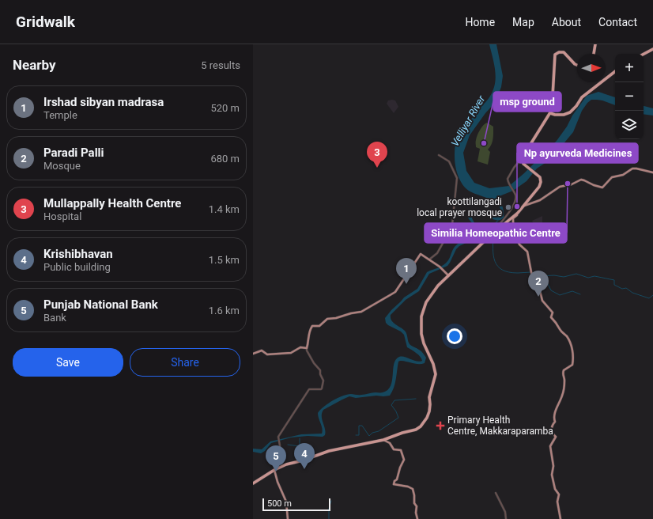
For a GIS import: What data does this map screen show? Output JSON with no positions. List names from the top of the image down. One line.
{"water":["Velliyar River"],"places":{"other":["msp ground","Similia Homeopathic Centre","Np ayurveda Medicines","koottilangadi local prayer mosque"],"health":["Primary Health Centre, Makkaraparamba"]},"scale_bar":"500 m","north":"right","page":{"header":"Gridwalk","nav":["Home","Map","About","Contact"],"heading":["Nearby","5 results"],"map_buttons":["+","−"],"list":[{"mark":"1","name":"Irshad sibyan madrasa","note":"Temple","value":"520 m"},{"mark":"2","name":"Paradi Palli","note":"Mosque","value":"680 m"},{"mark":"3","name":"Mullappally Health Centre","note":"Hospital","value":"1.4 km"},{"mark":"4","name":"Krishibhavan","note":"Public building","value":"1.5 km"},{"mark":"5","name":"Punjab National Bank","note":"Bank","value":"1.6 km"}],"pins":["3","1","2","4","5"],"buttons":["Save","Share"],"scale":"500 m"}}
